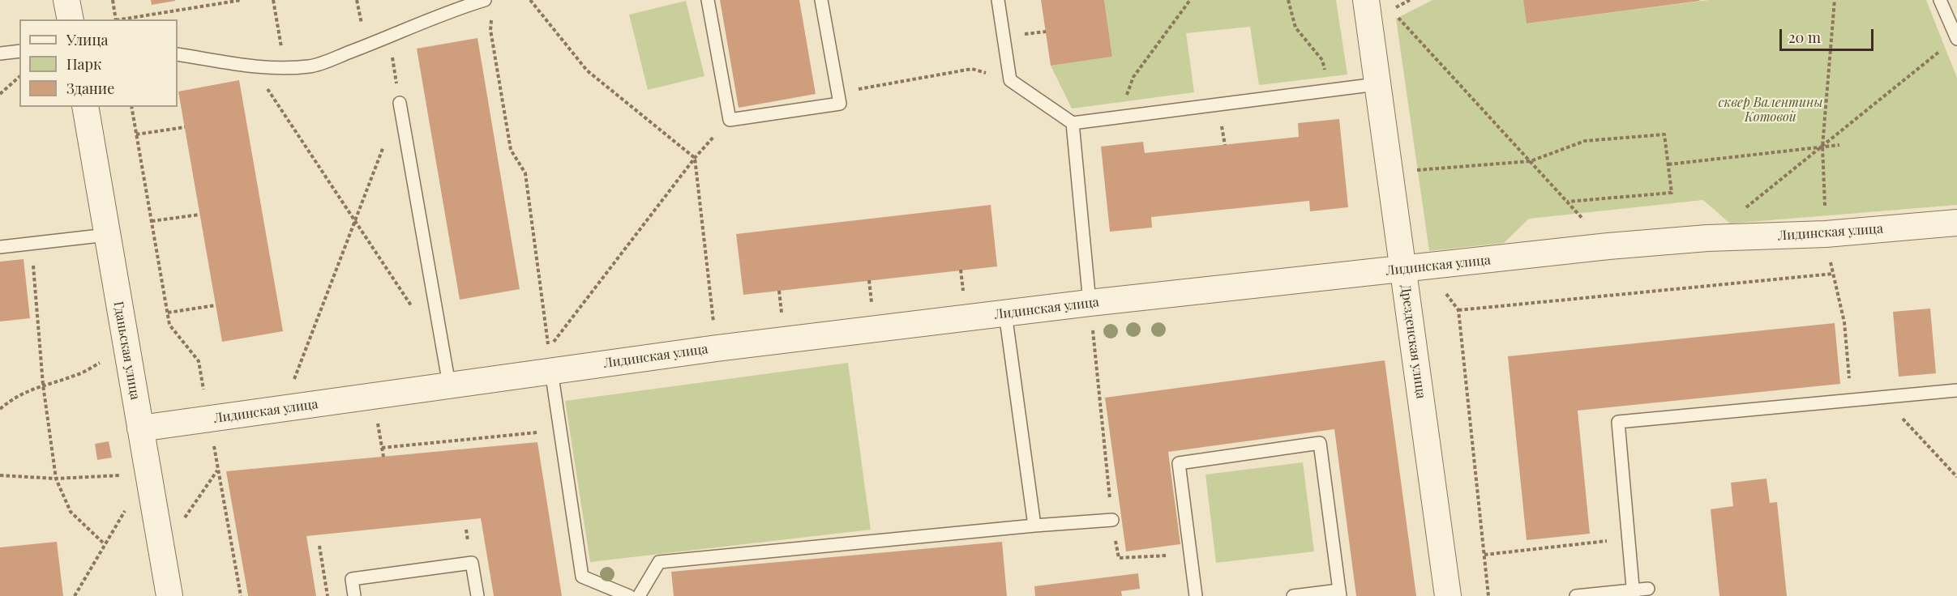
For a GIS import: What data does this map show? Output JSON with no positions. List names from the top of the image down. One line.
{"streets":{"street":["Лидинская улица","Дрезденская улица","Гданьская улица"]},"crossings":[["Лидинская улица","Дрезденская улица"],["Лидинская улица","Гданьская улица"]],"parks":["сквер Валентины Котовой"],"legend":["Улица","Парк","Здание"],"scale_bar":"20 m"}
